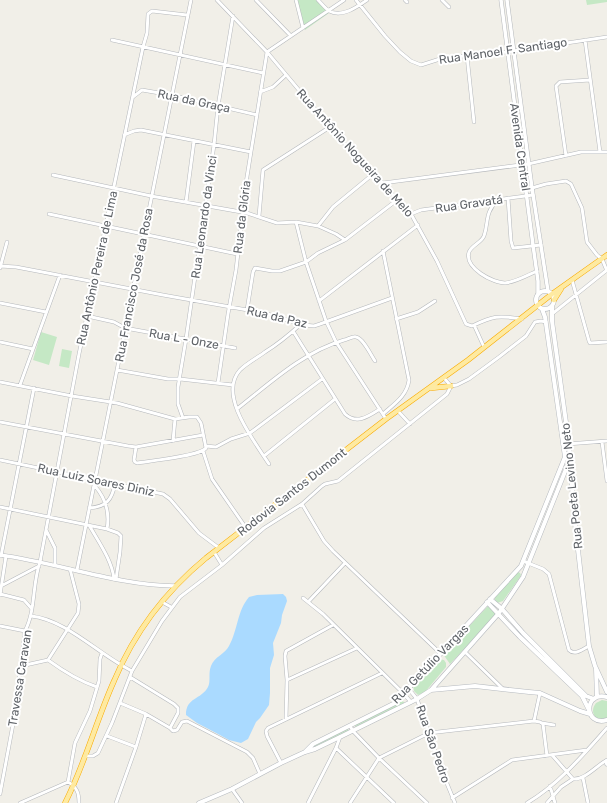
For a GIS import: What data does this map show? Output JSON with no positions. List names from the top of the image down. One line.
{"streets":{"highway":["Rodovia Santos Dumont"],"main road":["Rua Poeta Levino Neto","Rua Getúlio Vargas"],"street":["Rua Manoel F. Santiago","Rua da Graça","Avenida Central","Rua Antônio Nogueira de Melo","Rua Gravatá","Rua Leonardo da Vinci","Rua da Glória","Rua Antônio Pereira de Lima","Rua Francisco José da Rosa","Rua da Paz","Rua L - Onze","Rua Luiz Soares Diniz","Travessa Caravan","Rua São Pedro"]},"crossings":[["Rua Manoel F. Santiago","Avenida Central"],["Rua da Graça","Rua Leonardo da Vinci"],["Rua da Graça","Rua da Glória"],["Rua da Graça","Rua Antônio Pereira de Lima"],["Rua da Graça","Rua Francisco José da Rosa"],["Avenida Central","Rua Gravatá"],["Avenida Central","Rodovia Santos Dumont"],["Rua Antônio Nogueira de Melo","Rua Gravatá"],["Rua Antônio Nogueira de Melo","Rua Leonardo da Vinci"],["Rua Antônio Nogueira de Melo","Rua da Glória"],["Rua Leonardo da Vinci","Rua da Paz"],["Rua Leonardo da Vinci","Rua L - Onze"],["Rua da Glória","Rua da Paz"],["Rua da Glória","Rua L - Onze"],["Rua Antônio Pereira de Lima","Rua Francisco José da Rosa"],["Rua Antônio Pereira de Lima","Rua da Paz"],["Rua Antônio Pereira de Lima","Rua L - Onze"],["Rua Antônio Pereira de Lima","Rua Luiz Soares Diniz"],["Rua Antônio Pereira de Lima","Travessa Caravan"],["Rua Francisco José da Rosa","Rua da Paz"],["Rua Francisco José da Rosa","Rua L - Onze"],["Rua Francisco José da Rosa","Rua Luiz Soares Diniz"],["Rua Luiz Soares Diniz","Rodovia Santos Dumont"],["Rua Poeta Levino Neto","Rua Getúlio Vargas"],["Rua Getúlio Vargas","Rua São Pedro"]]}
